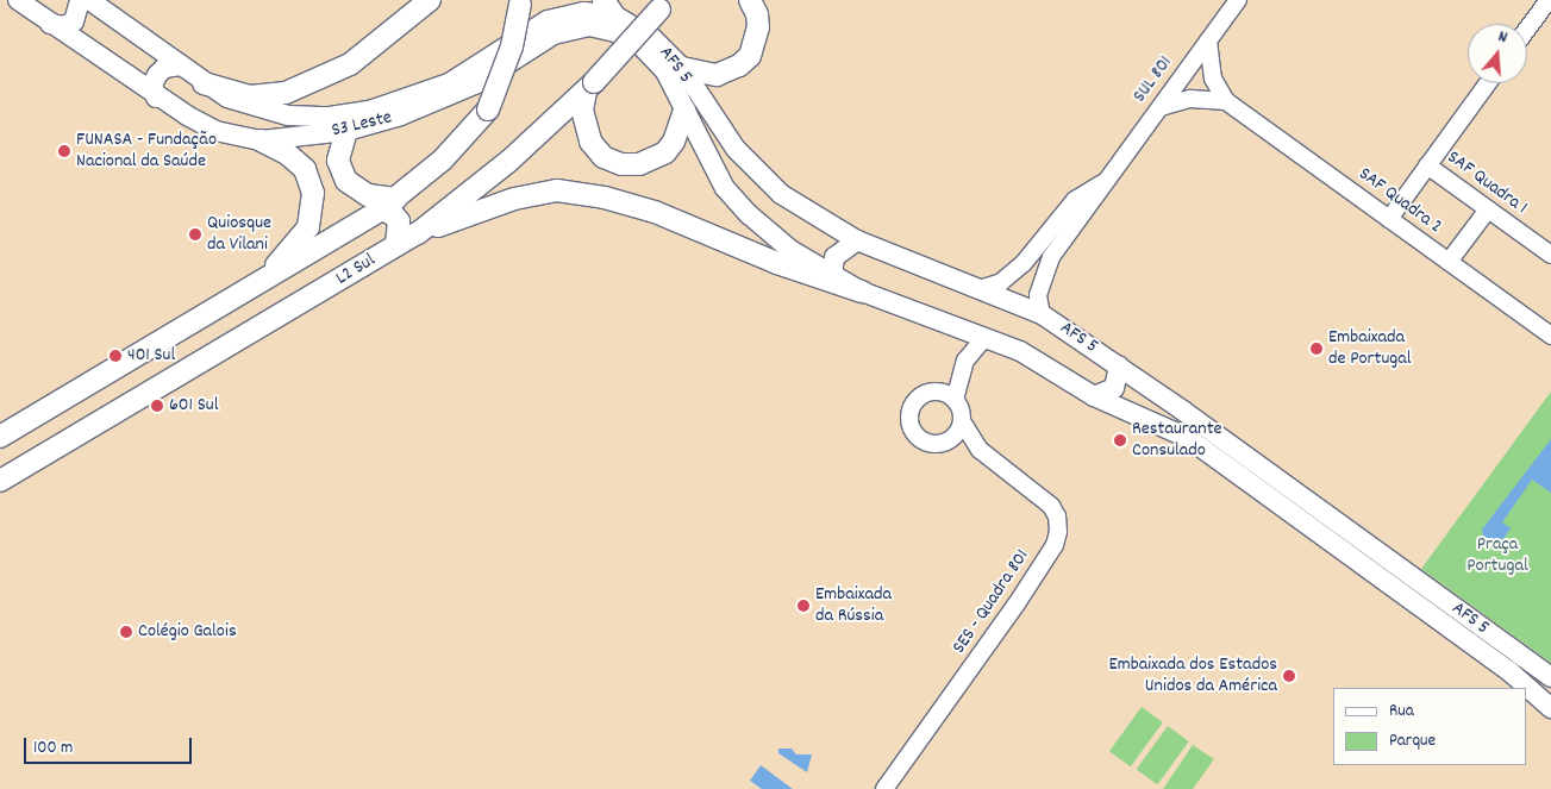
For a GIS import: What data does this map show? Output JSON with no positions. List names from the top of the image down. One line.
{"streets":{"main road":["AFS 5","S3 Leste","L2 Sul"],"street":["SUL 801","SAF Quadra 1","SAF Quadra 2","SES - Quadra 801"]},"crossings":[["AFS 5","SUL 801"],["AFS 5","S3 Leste"],["SUL 801","SAF Quadra 2"]],"parks":["Praça Portugal"],"places":["FUNASA - Fundação Nacional da Saúde","Quiosque da Vilani","Embaixada de Portugal","401 Sul","601 Sul","Restaurante Consulado","Embaixada da Rússia","Colégio Galois","Embaixada dos Estados Unidos da América"],"legend":["Rua","Parque"],"scale_bar":"100 m","north":"top"}
